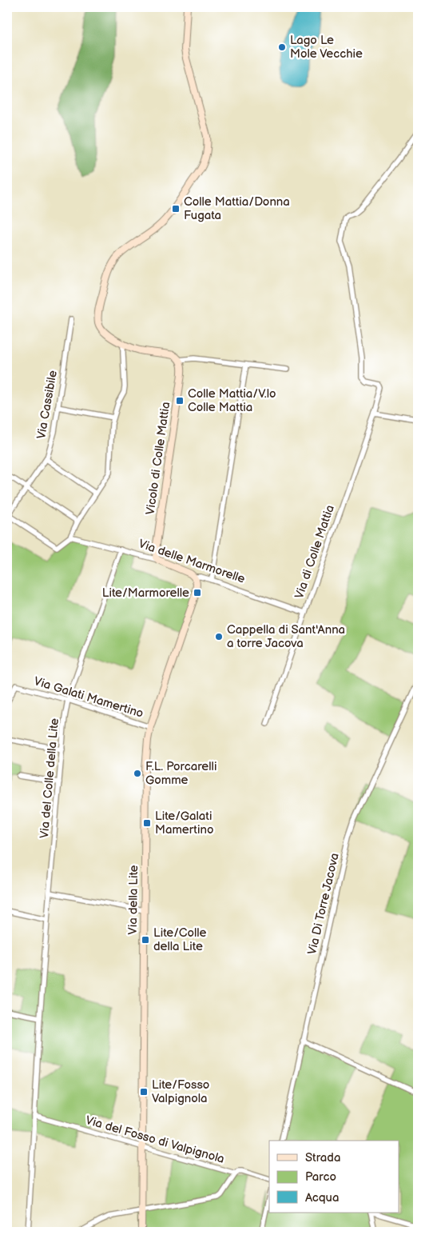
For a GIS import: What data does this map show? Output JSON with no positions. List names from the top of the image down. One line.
{"streets":{"street":["Via Cassibile","Vicolo di Colle Mattia","Via di Colle Mattia","Via delle Marmorelle","Via Galati Mamertino","Via del Colle della Lite","Via della Lite","Via Di Torre Jacova","Via del Fosso di Valpignola"]},"crossings":[["Via Cassibile","Via delle Marmorelle"],["Vicolo di Colle Mattia","Via delle Marmorelle"],["Via di Colle Mattia","Via delle Marmorelle"],["Via delle Marmorelle","Via del Colle della Lite"],["Via delle Marmorelle","Via della Lite"],["Via Galati Mamertino","Via del Colle della Lite"],["Via Galati Mamertino","Via della Lite"],["Via del Colle della Lite","Via del Fosso di Valpignola"],["Via della Lite","Via del Fosso di Valpignola"]],"places":{"other":["Lago Le Mole Vecchie","Cappella di Sant'Anna a torre Jacova","F.L. Porcarelli Gomme"],"transit":["Colle Mattia/Donna Fugata","Colle Mattia/V.lo Colle Mattia","Lite/Marmorelle","Lite/Galati Mamertino","Lite/Colle della Lite","Lite/Fosso Valpignola"]},"legend":["Strada","Parco","Acqua"]}
